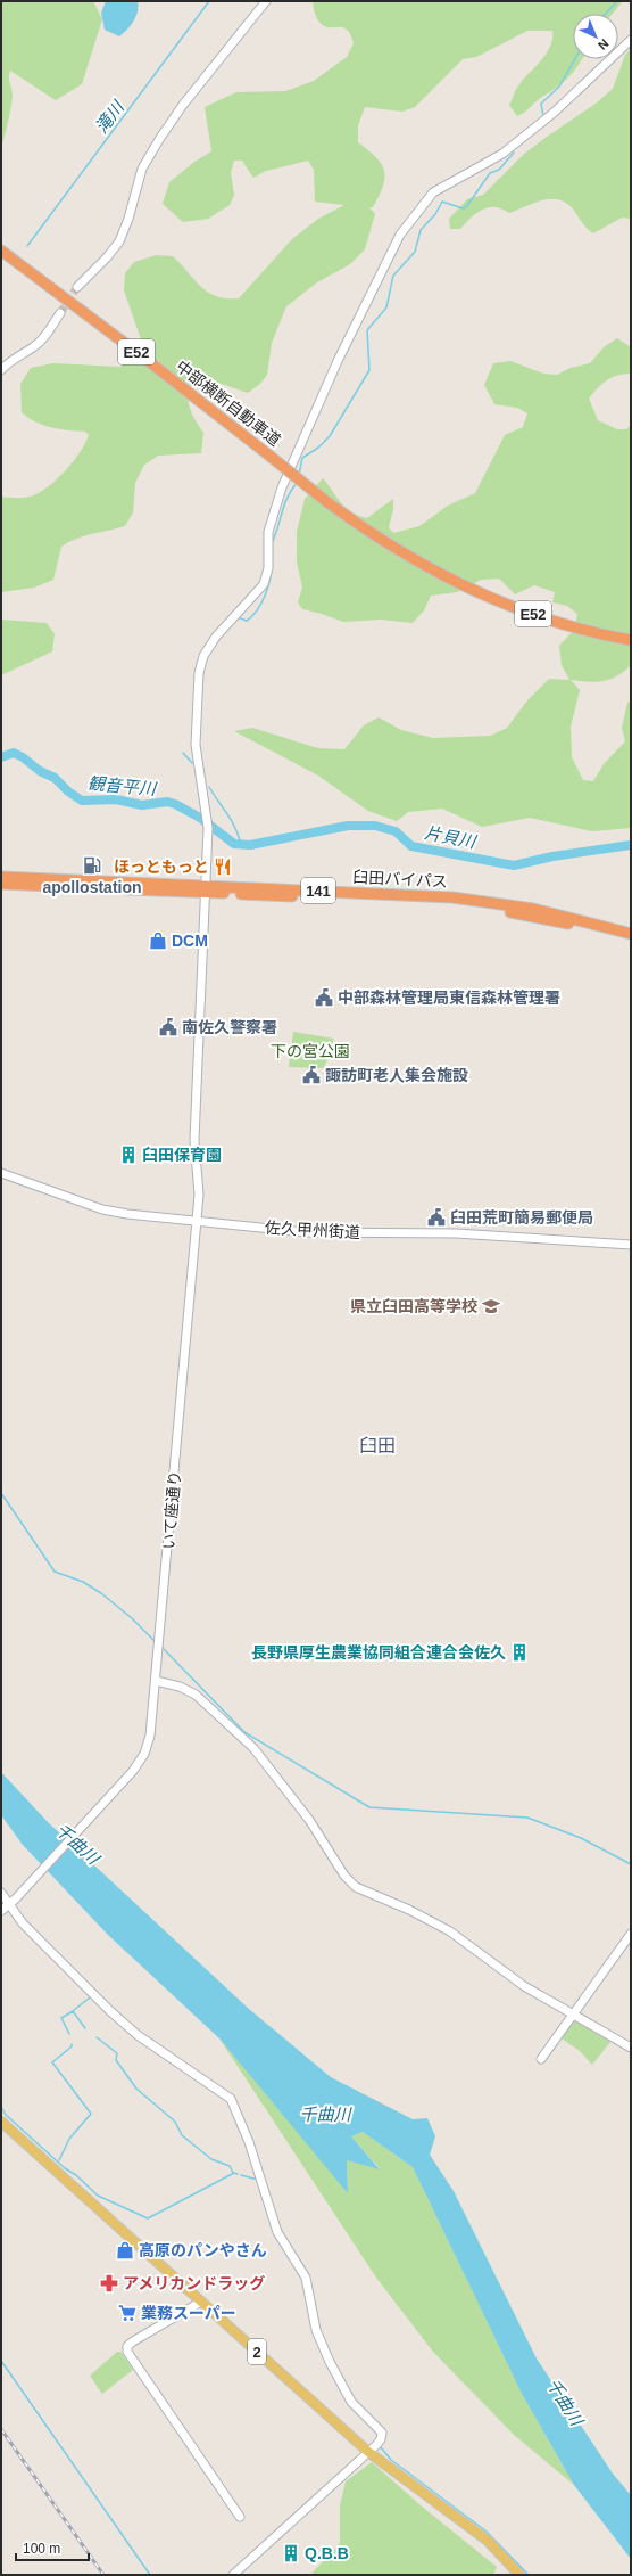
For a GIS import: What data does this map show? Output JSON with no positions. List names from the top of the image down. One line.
{"streets":{"highway":["E52","中部横断自動車道","臼田バイパス","141"],"main road":["2"],"street":["佐久甲州街道","いて座通り"]},"crossings":[["臼田バイパス","いて座通り"],["佐久甲州街道","いて座通り"]],"districts":["臼田"],"water":["滝川","観音平川","片貝川","千曲川"],"parks":["下の宮公園"],"places":{"fuel station":["apollostation"],"restaurant":["ほっともっと"],"shop":["DCM","高原のパンやさん"],"public building":["中部森林管理局東信森林管理署","南佐久警察署","諏訪町老人集会施設","臼田荒町簡易郵便局"],"building":["臼田保育園","長野県厚生農業協同組合連合会佐久","Q.B.B"],"school or university":["県立臼田高等学校"],"pharmacy":["アメリカンドラッグ"],"supermarket":["業務スーパー"]},"scale_bar":"100 m","north":"bottom right"}
